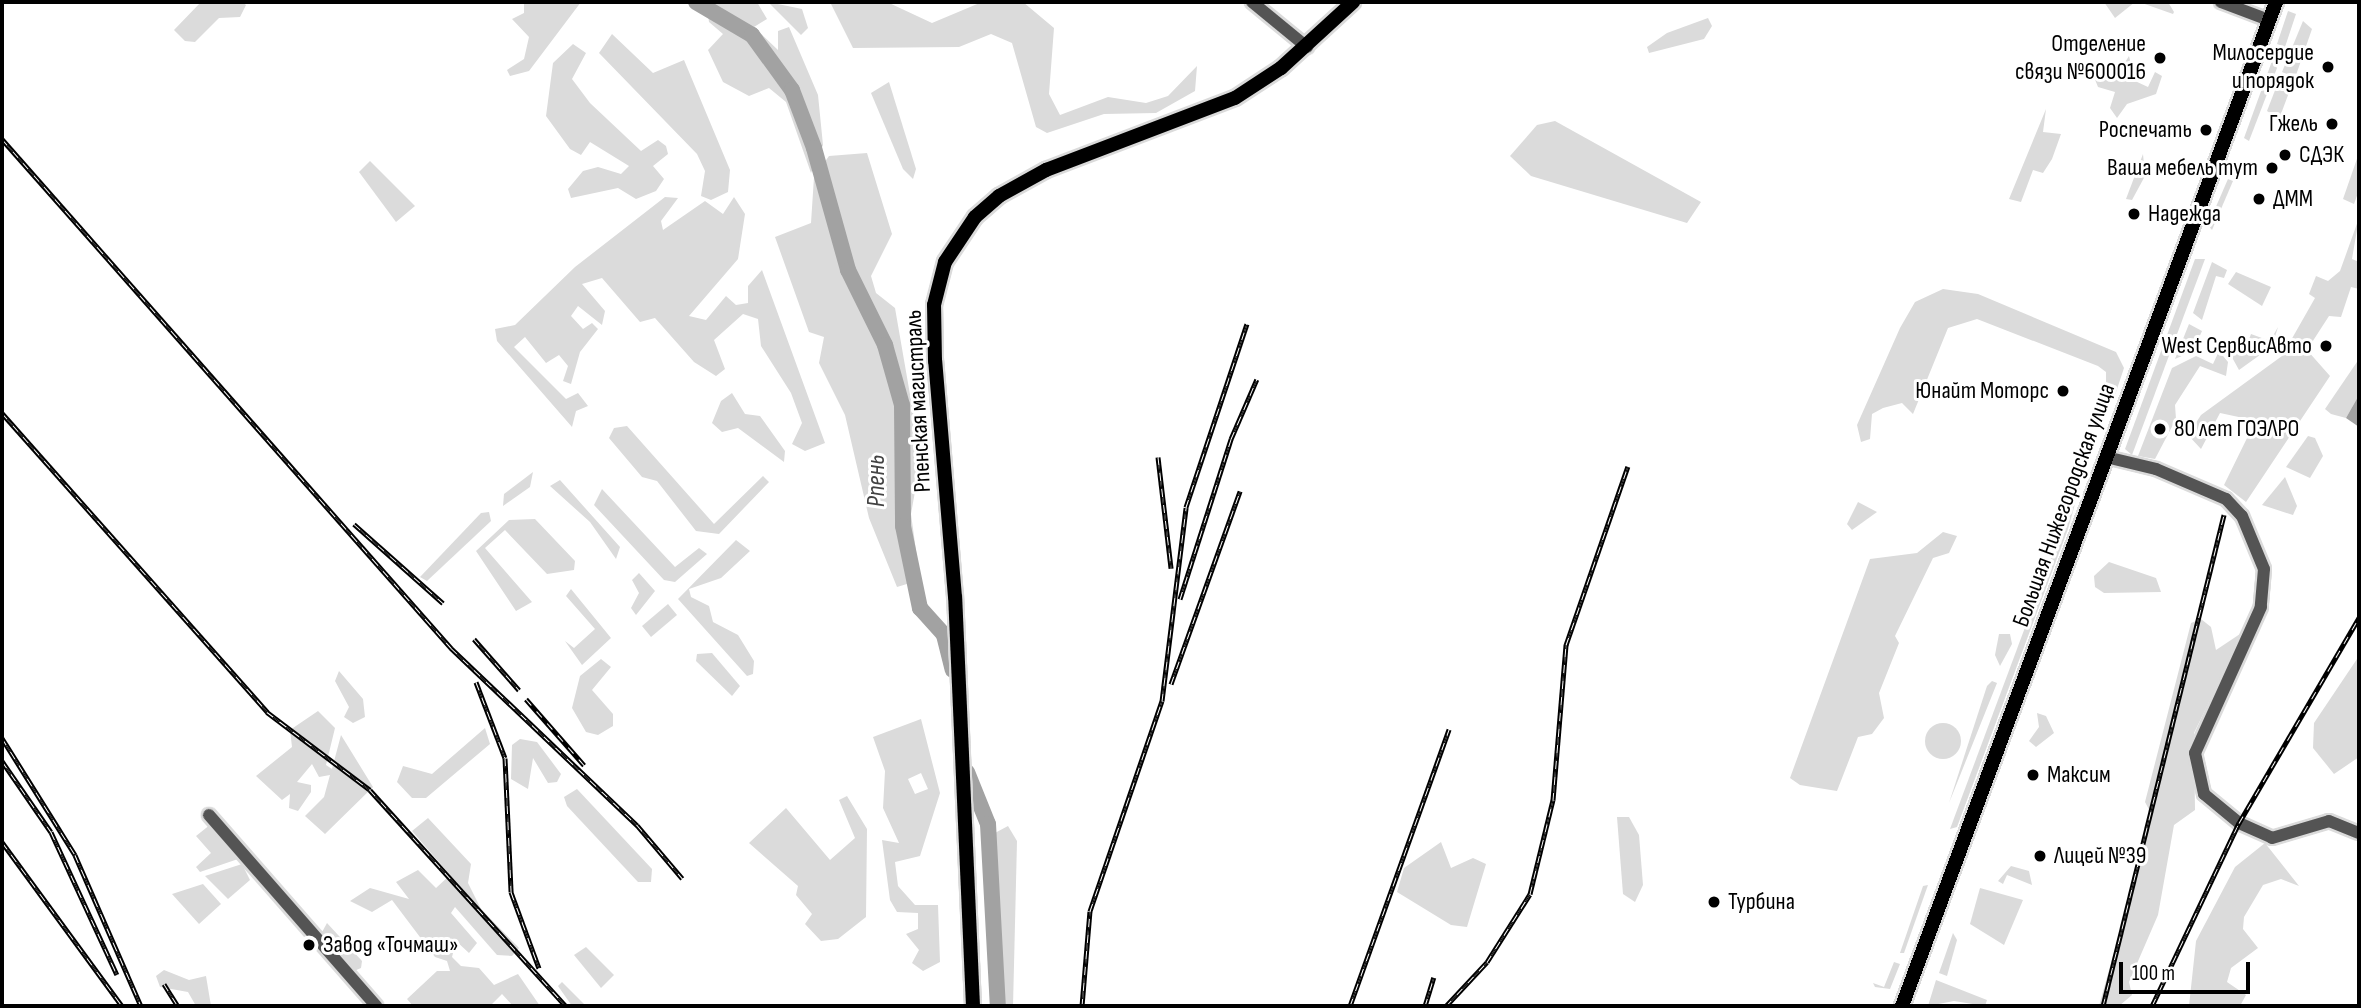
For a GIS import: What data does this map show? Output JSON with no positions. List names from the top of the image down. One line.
{"streets":{"main road":["Рпенская магистраль","Большая Нижегородская улица"]},"water":["Рпень"],"places":["Отделение связи №600016","Милосердие и порядок","Гжель","Роспечать","СДЭК","Ваша мебель тут","ДММ","Надежда","West СервисАвто","Юнайт Моторс","80 лет ГОЭЛРО","Максим","Лицей №39","Турбина","Завод «Точмаш»"],"scale_bar":"100 m"}
